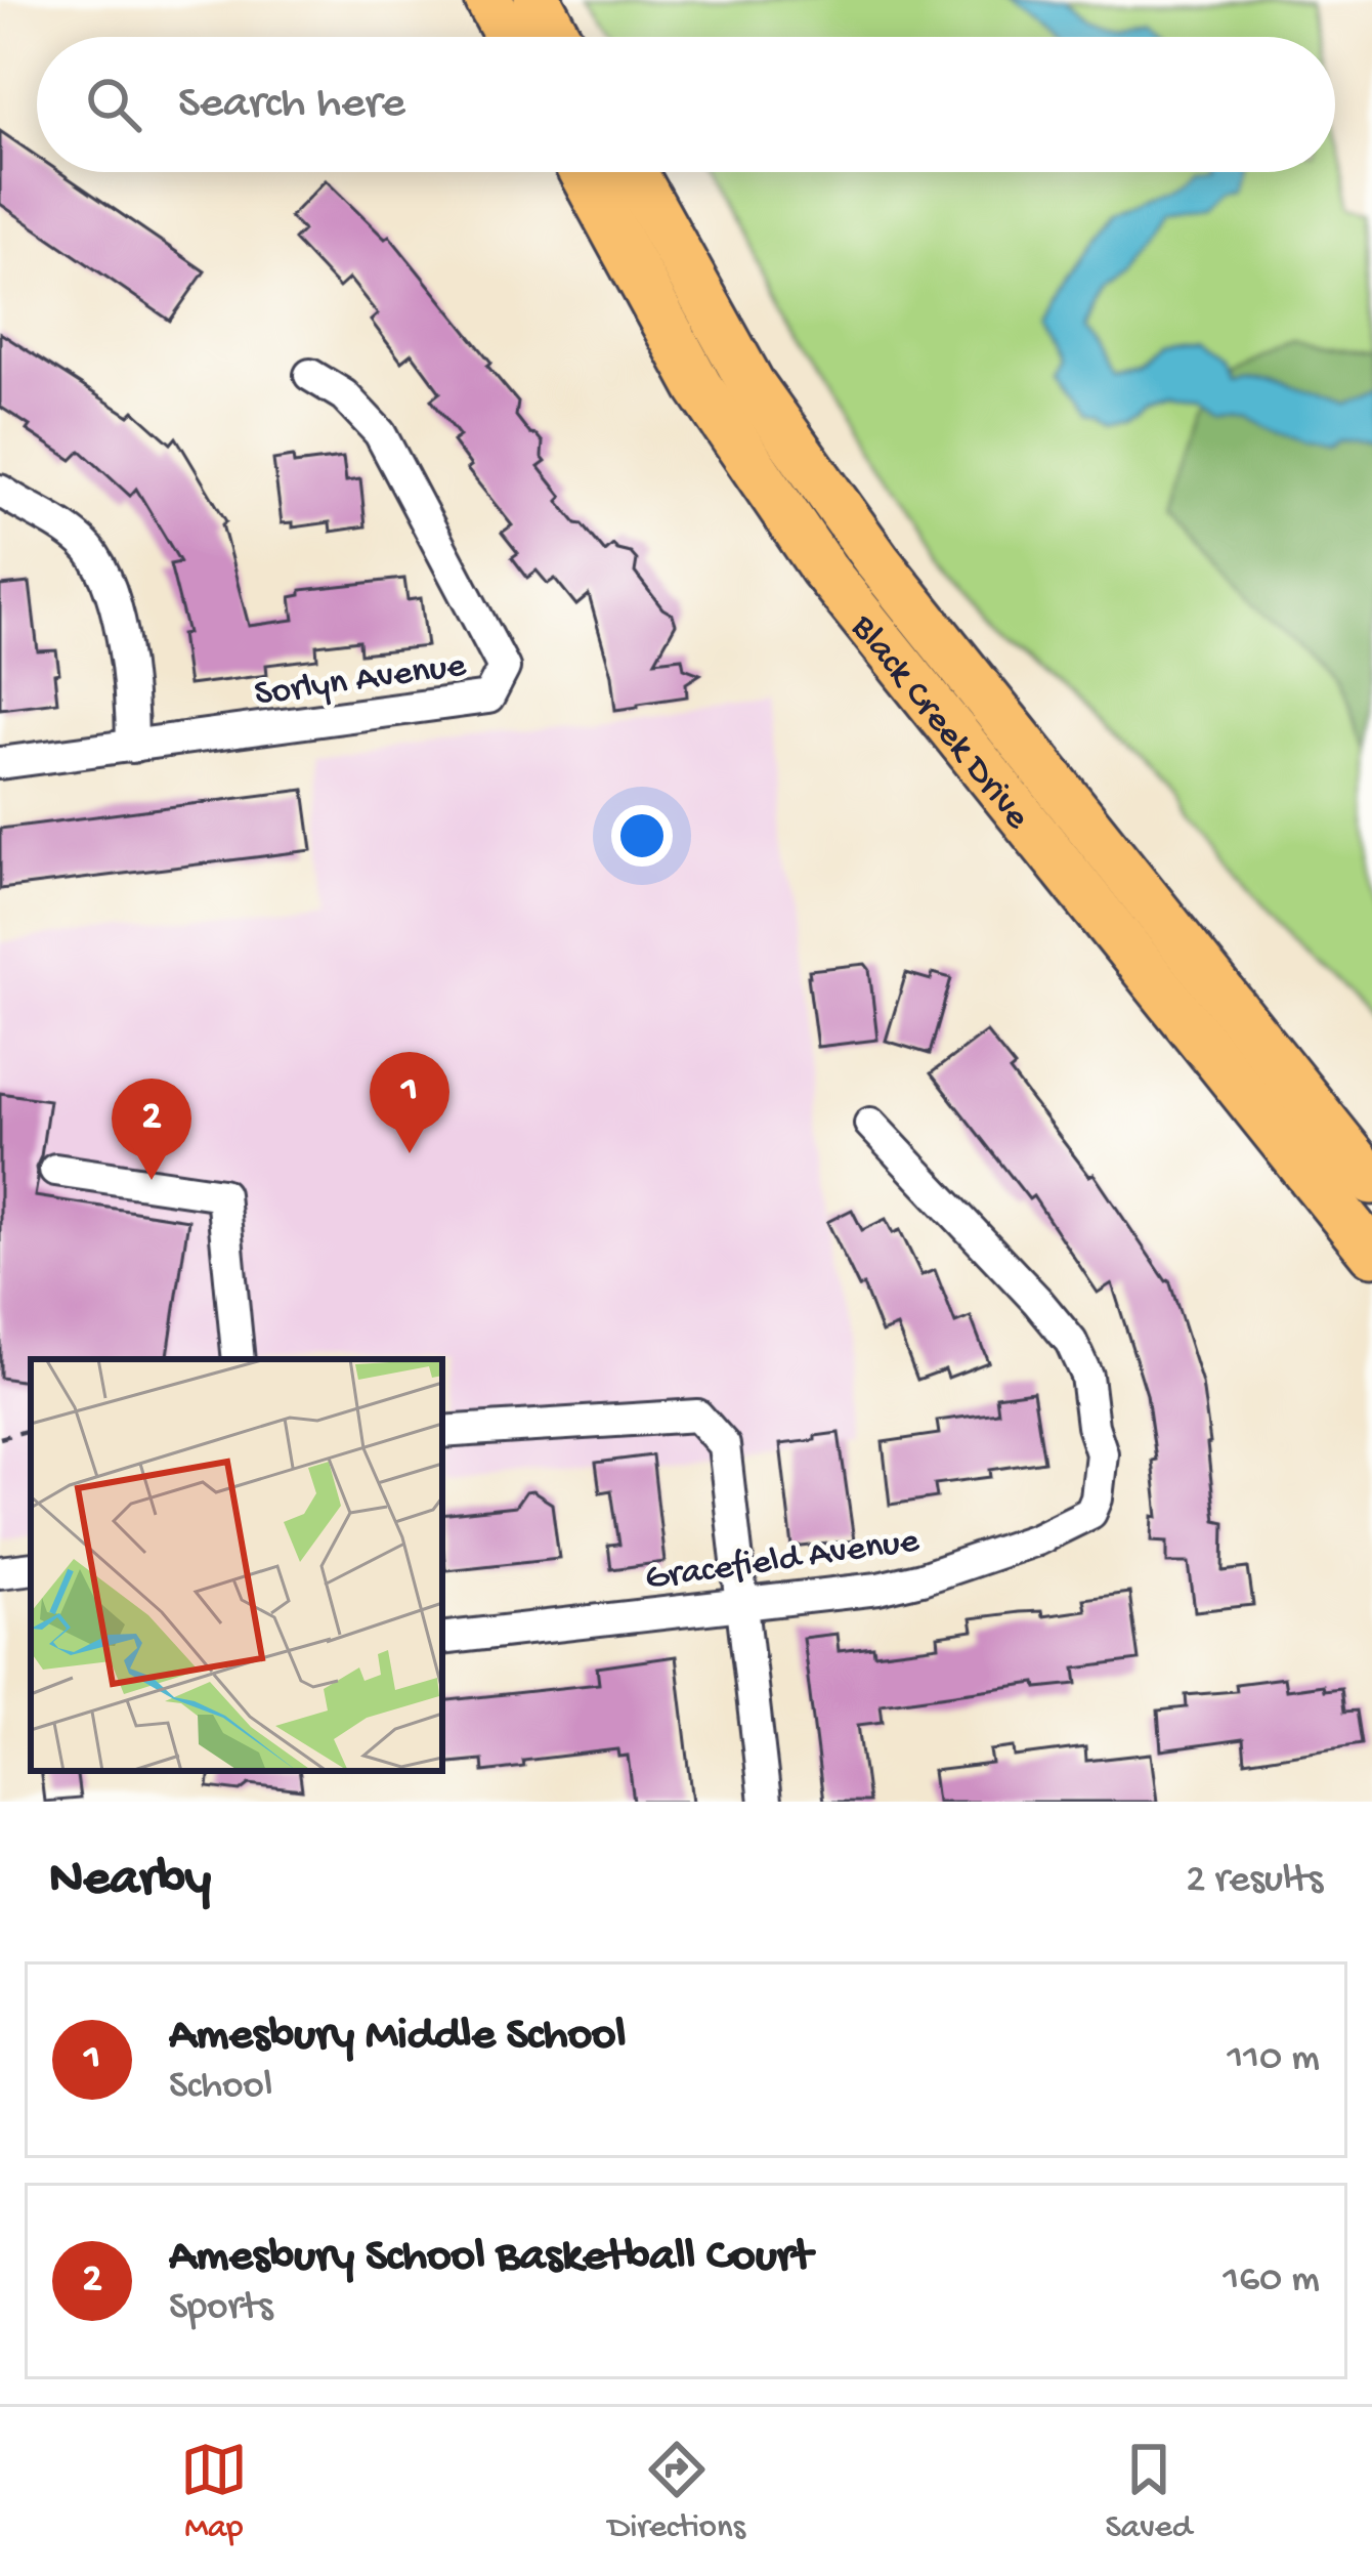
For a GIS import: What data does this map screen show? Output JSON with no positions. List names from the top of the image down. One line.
{"streets":{"highway":["Black Creek Drive"],"street":["Sorlyn Avenue","Gracefield Avenue"]},"page":{"search":"Search here","pins":["1","2"],"heading":["Nearby","2 results"],"list":[{"mark":"1","name":"Amesbury Middle School","note":"School","value":"110 m"},{"mark":"2","name":"Amesbury School Basketball Court","note":"Sports","value":"160 m"}],"nav":["Map","Directions","Saved"]}}
